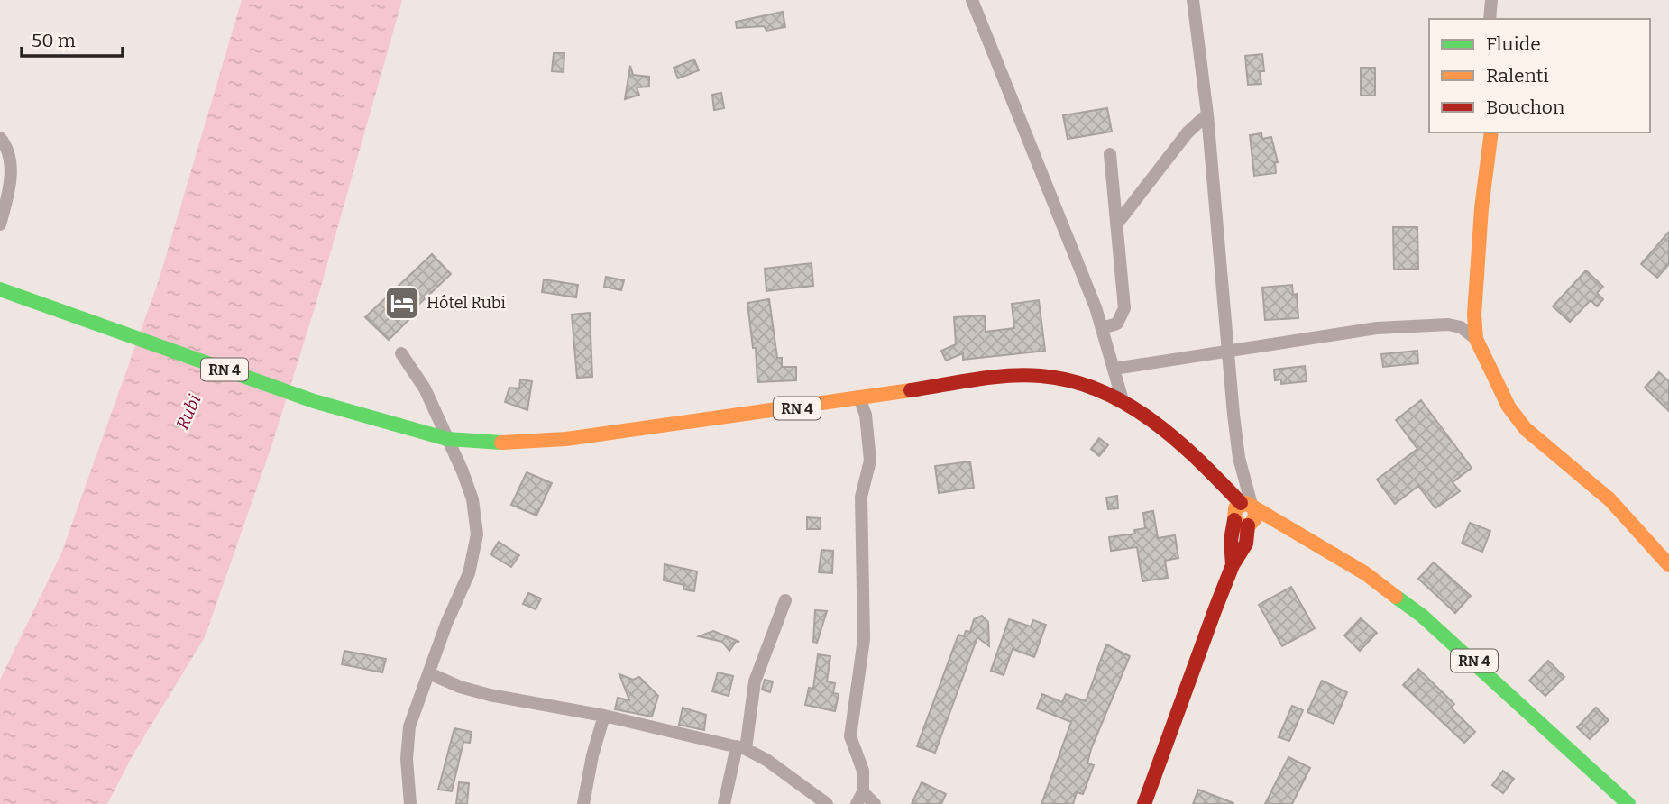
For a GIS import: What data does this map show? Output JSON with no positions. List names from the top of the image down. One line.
{"streets":{"main road":["RN 4"]},"water":["Rubi"],"places":{"hotel":["Hôtel Rubi"]},"legend":["Fluide","Ralenti","Bouchon"],"scale_bar":"50 m"}
